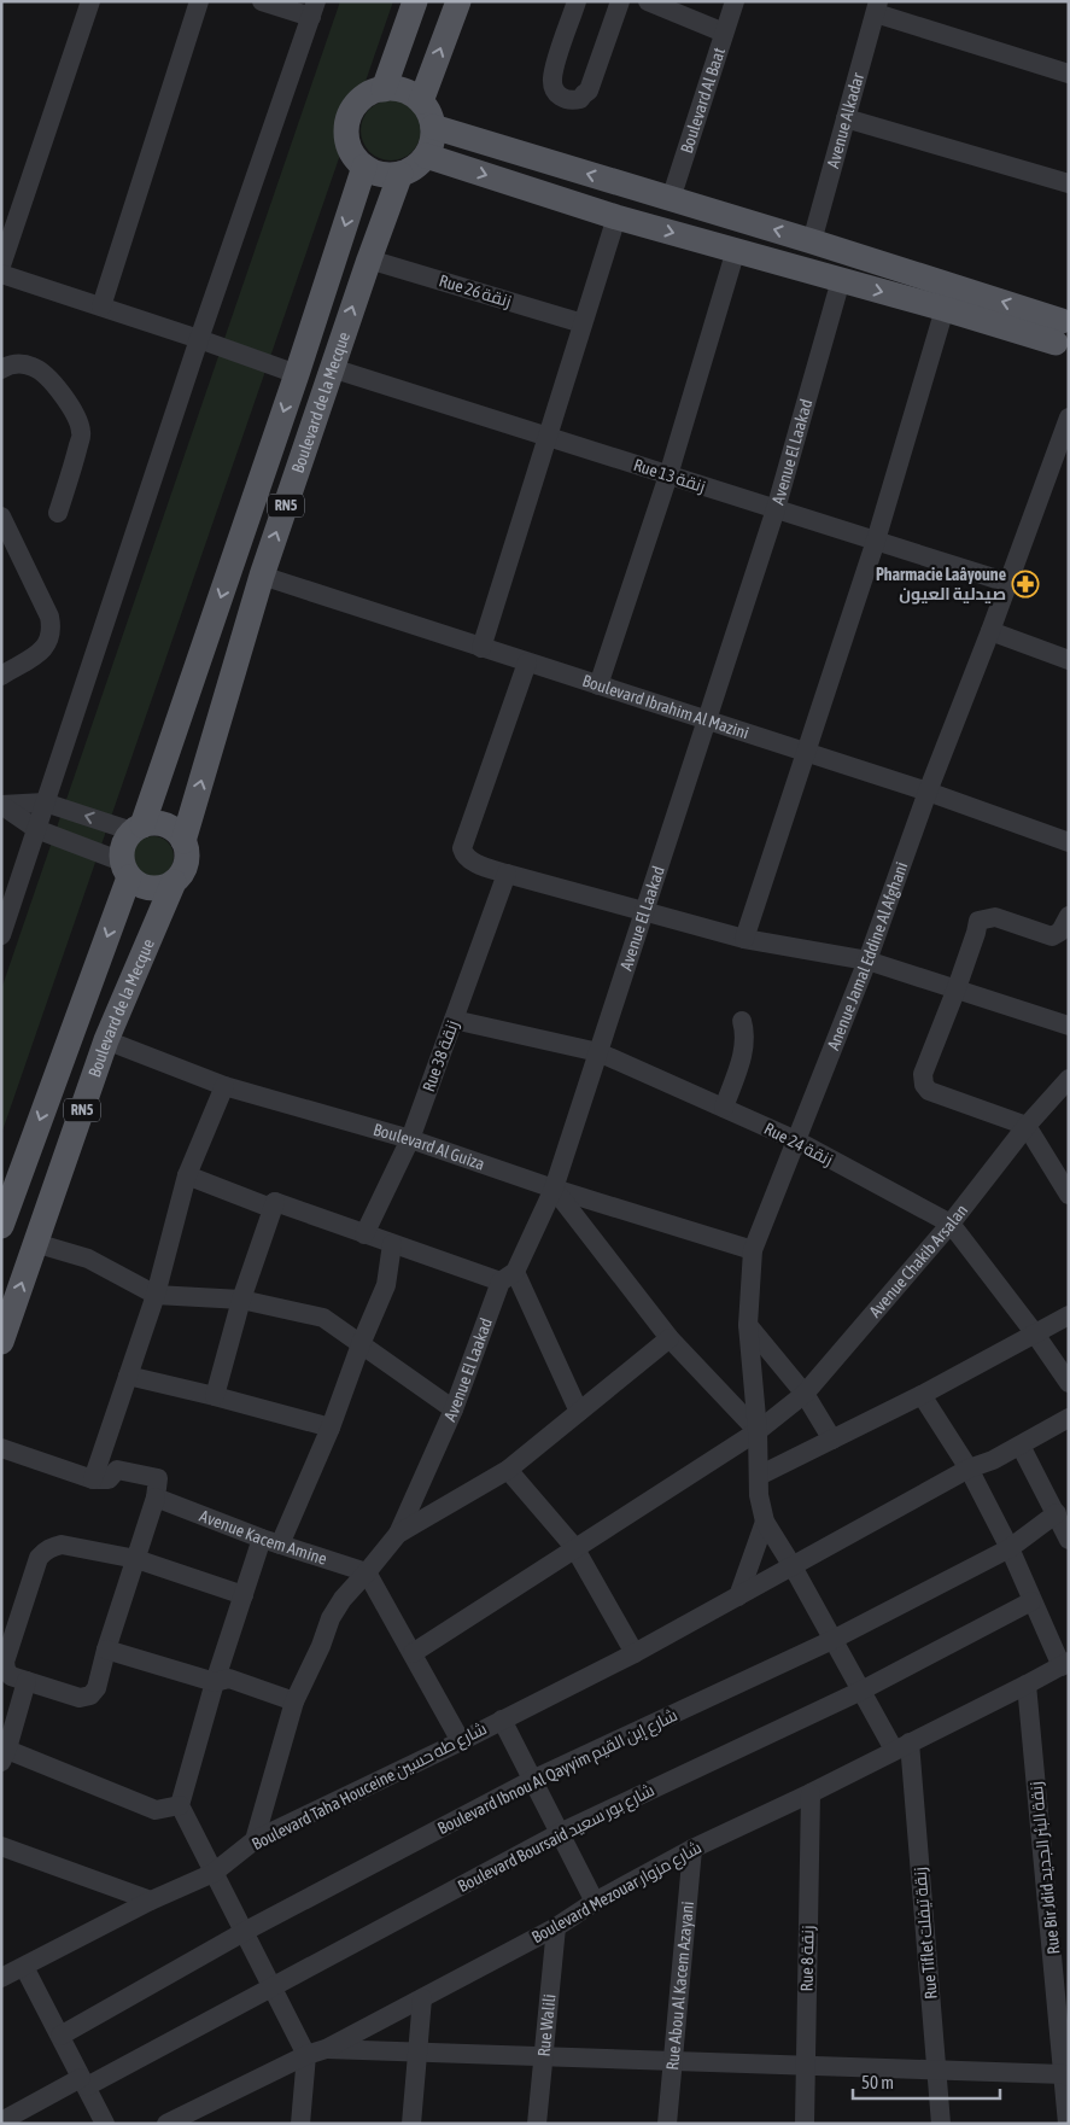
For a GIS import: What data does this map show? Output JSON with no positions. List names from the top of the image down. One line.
{"streets":{"main road":["Boulevard de la Mecque","RN5"],"street":["Boulevard Al Baat","Avenue Alkadar","Rue 26 زنقة","Avenue El Laakad","Rue 13 زنقة","Boulevard Ibrahim Al Mazini","Anenue Jamal Eddine Al Afghani","Rue 38 زنقة","Rue 24 زنقة","Boulevard Al Guiza","Avenue Chakib Arsalan","Avenue Kacem Amine","Boulevard Ibnou Al Qayyim شارع إبن القيم","Boulevard Taha Houceine شارع طه حسين","Boulevard Boursaid شارع بور سعيد","Rue Bir Jdid زنقة البئر الجديد","Boulevard Mezouar شارع مزوار","Rue Tiflet زنقة تيفلت","Rue 8 زنقة","Rue Abou Al Kacem Azayani","Rue Walili"]},"crossings":[["Rue 26 زنقة","Boulevard de la Mecque"],["Boulevard de la Mecque","Rue 13 زنقة"],["Boulevard de la Mecque","RN5"],["Boulevard de la Mecque","Boulevard Ibrahim Al Mazini"],["Boulevard de la Mecque","Boulevard Al Guiza"],["Avenue El Laakad","Rue 13 زنقة"],["Avenue El Laakad","Boulevard Ibrahim Al Mazini"],["Avenue El Laakad","Rue 24 زنقة"],["Avenue El Laakad","Boulevard Al Guiza"],["Rue 13 زنقة","Anenue Jamal Eddine Al Afghani"],["Boulevard Ibrahim Al Mazini","Anenue Jamal Eddine Al Afghani"],["Anenue Jamal Eddine Al Afghani","Rue 24 زنقة"],["Anenue Jamal Eddine Al Afghani","Boulevard Al Guiza"],["Anenue Jamal Eddine Al Afghani","Avenue Chakib Arsalan"],["Rue 38 زنقة","Rue 24 زنقة"],["Rue 38 زنقة","Boulevard Al Guiza"],["Rue 24 زنقة","Avenue Chakib Arsalan"],["Rue Bir Jdid زنقة البئر الجديد","Boulevard Mezouar شارع مزوار"],["Boulevard Mezouar شارع مزوار","Rue Tiflet زنقة تيفلت"],["Boulevard Mezouar شارع مزوار","Rue 8 زنقة"],["Boulevard Mezouar شارع مزوار","Rue Abou Al Kacem Azayani"],["Boulevard Mezouar شارع مزوار","Rue Walili"]],"places":{"pharmacy":["Pharmacie Laâyoune صيدلية العيون"]},"scale_bar":"50 m"}
